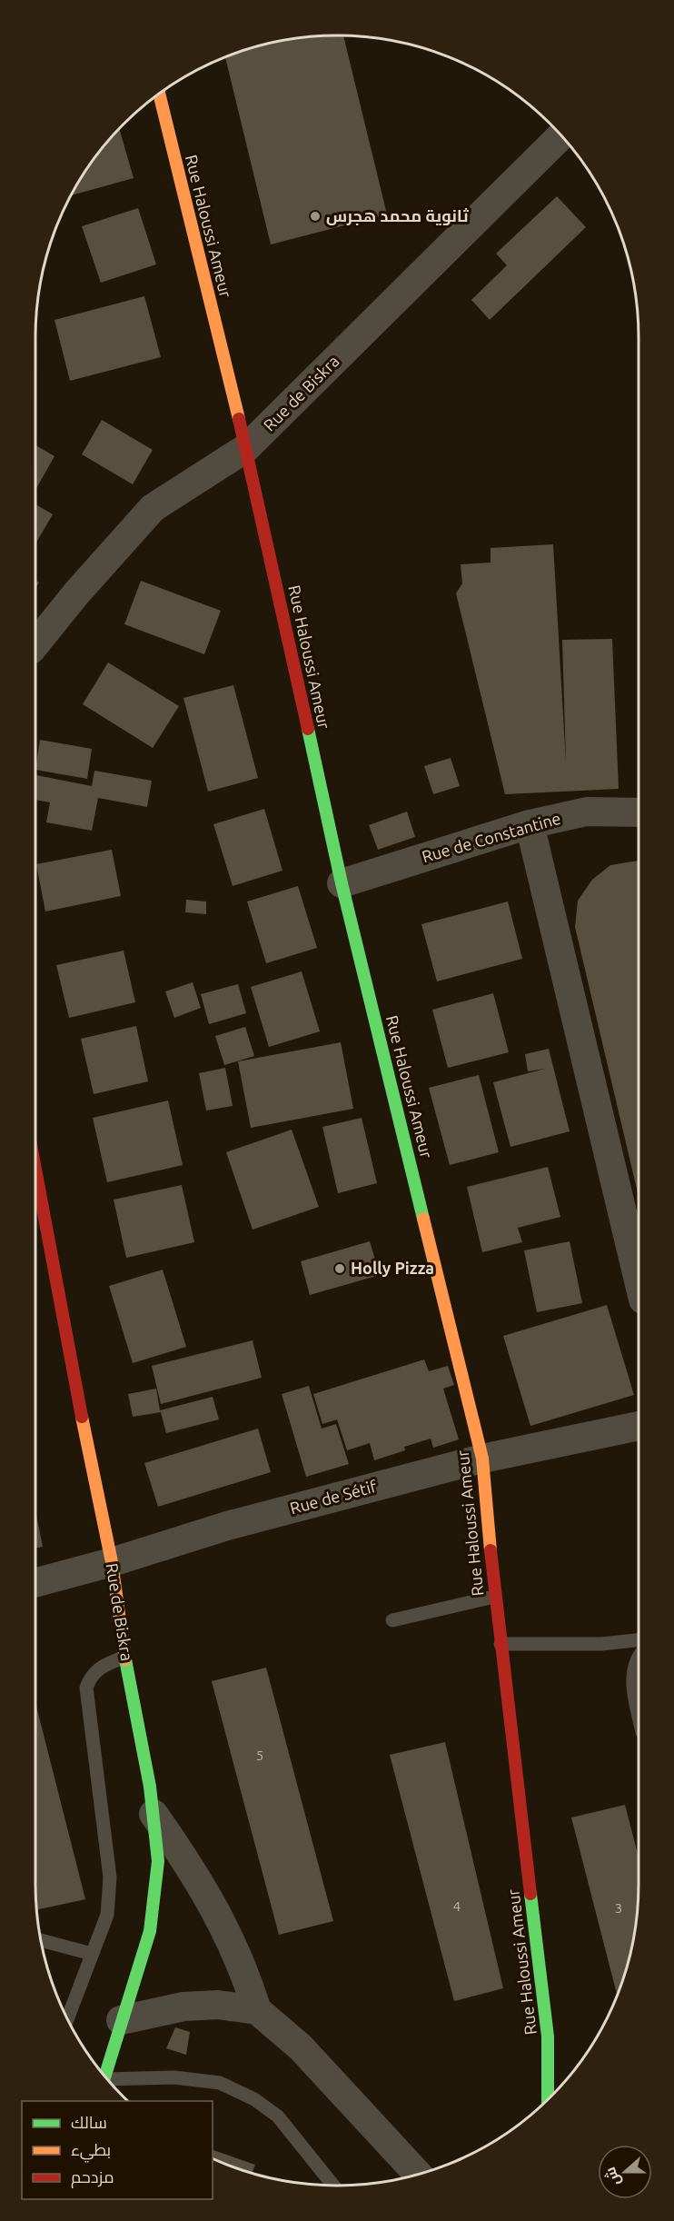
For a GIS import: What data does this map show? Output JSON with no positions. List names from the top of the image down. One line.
{"streets":{"street":["Rue Haloussi Ameur","Rue de Biskra","Rue de Constantine","Rue de Sétif"]},"crossings":[["Rue Haloussi Ameur","Rue de Biskra"],["Rue Haloussi Ameur","Rue de Constantine"],["Rue Haloussi Ameur","Rue de Sétif"],["Rue de Biskra","Rue de Sétif"]],"places":["ثانوية محمد هجرس","Holly Pizza"],"house_numbers":["5","4","3"],"legend":["سالك","بطيء","مزدحم"],"north":"left"}
